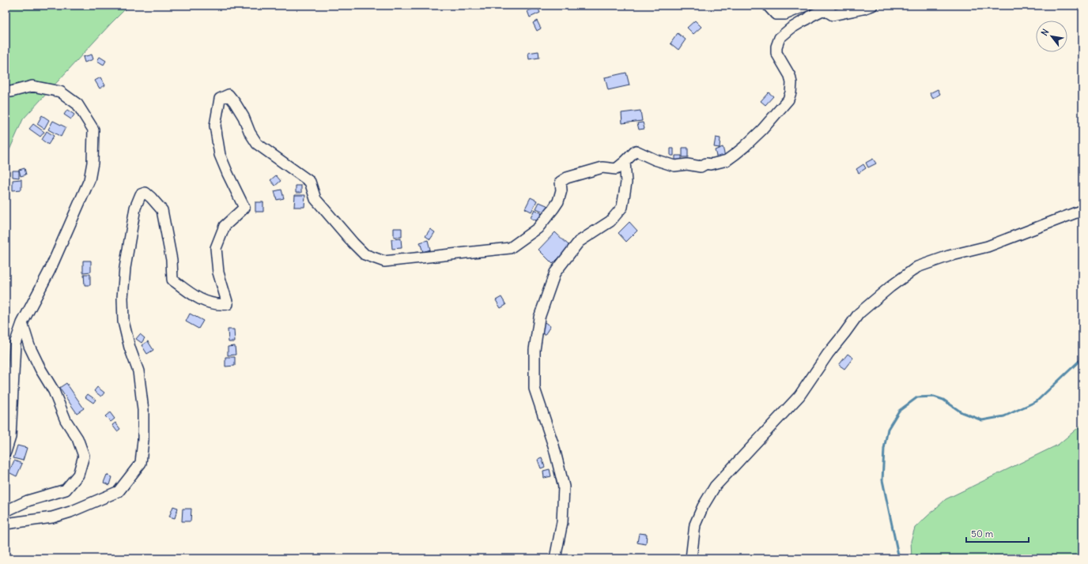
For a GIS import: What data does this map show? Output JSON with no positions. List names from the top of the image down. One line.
{"scale_bar":"50 m","north":"top left"}
